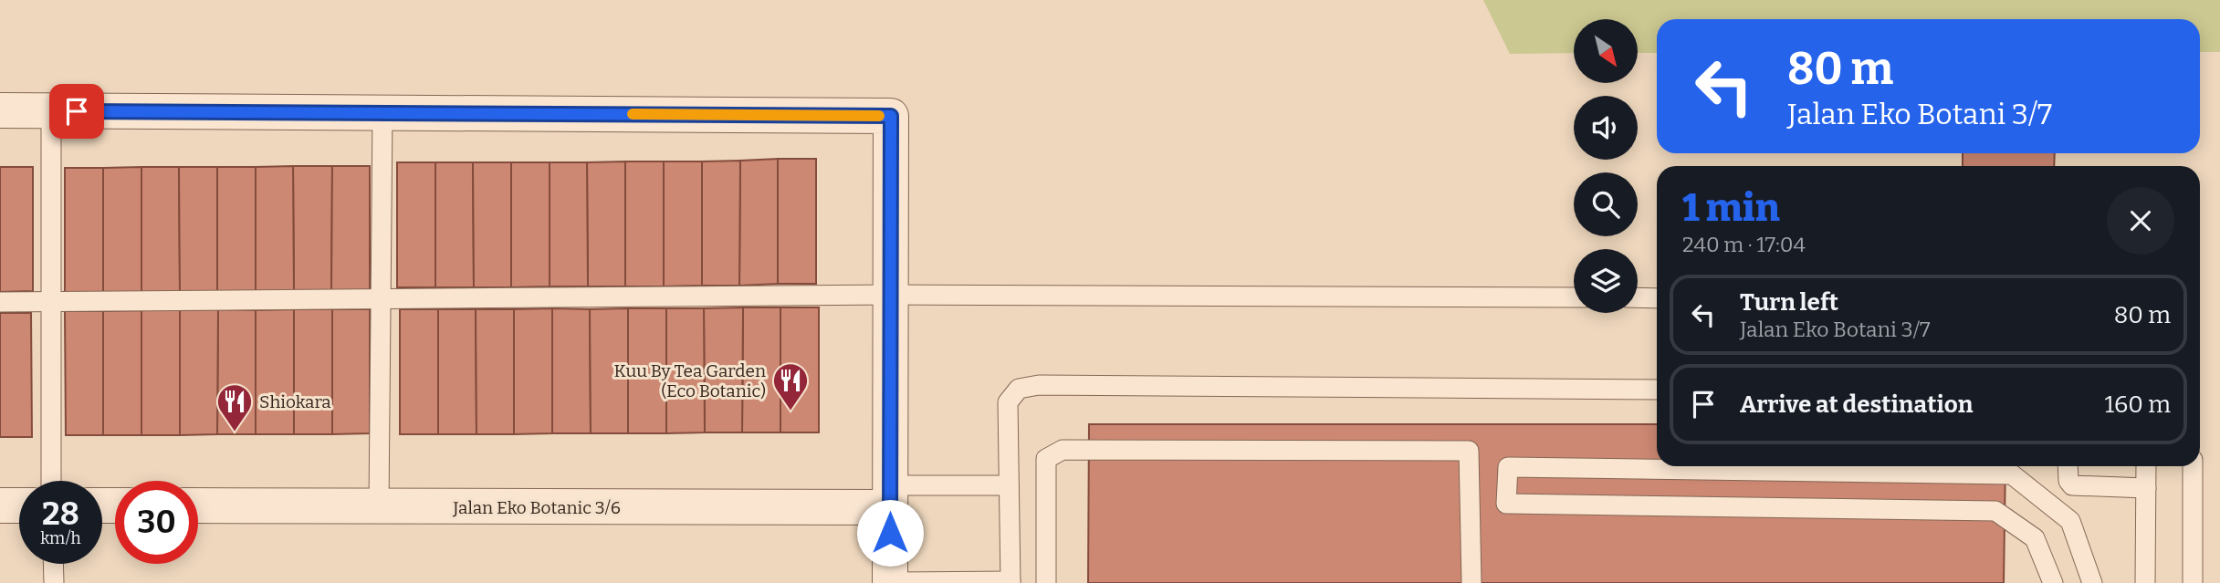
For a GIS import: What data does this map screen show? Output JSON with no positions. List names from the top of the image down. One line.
{"streets":{"street":["Jalan Eko Botanic 3/6"]},"places":{"restaurant":["Kuu By Tea Garden (Eco Botanic)","Shiokara"]},"north":"bottom right","page":{"turn":["80 m","Jalan Eko Botani 3/7"],"heading":["1 min","240 m · 17:04"],"list":[{"name":"Turn left","note":"Jalan Eko Botani 3/7","value":"80 m"},{"name":"Arrive at destination","value":"160 m"}],"speed":"28 km/h","limit":"30"}}
